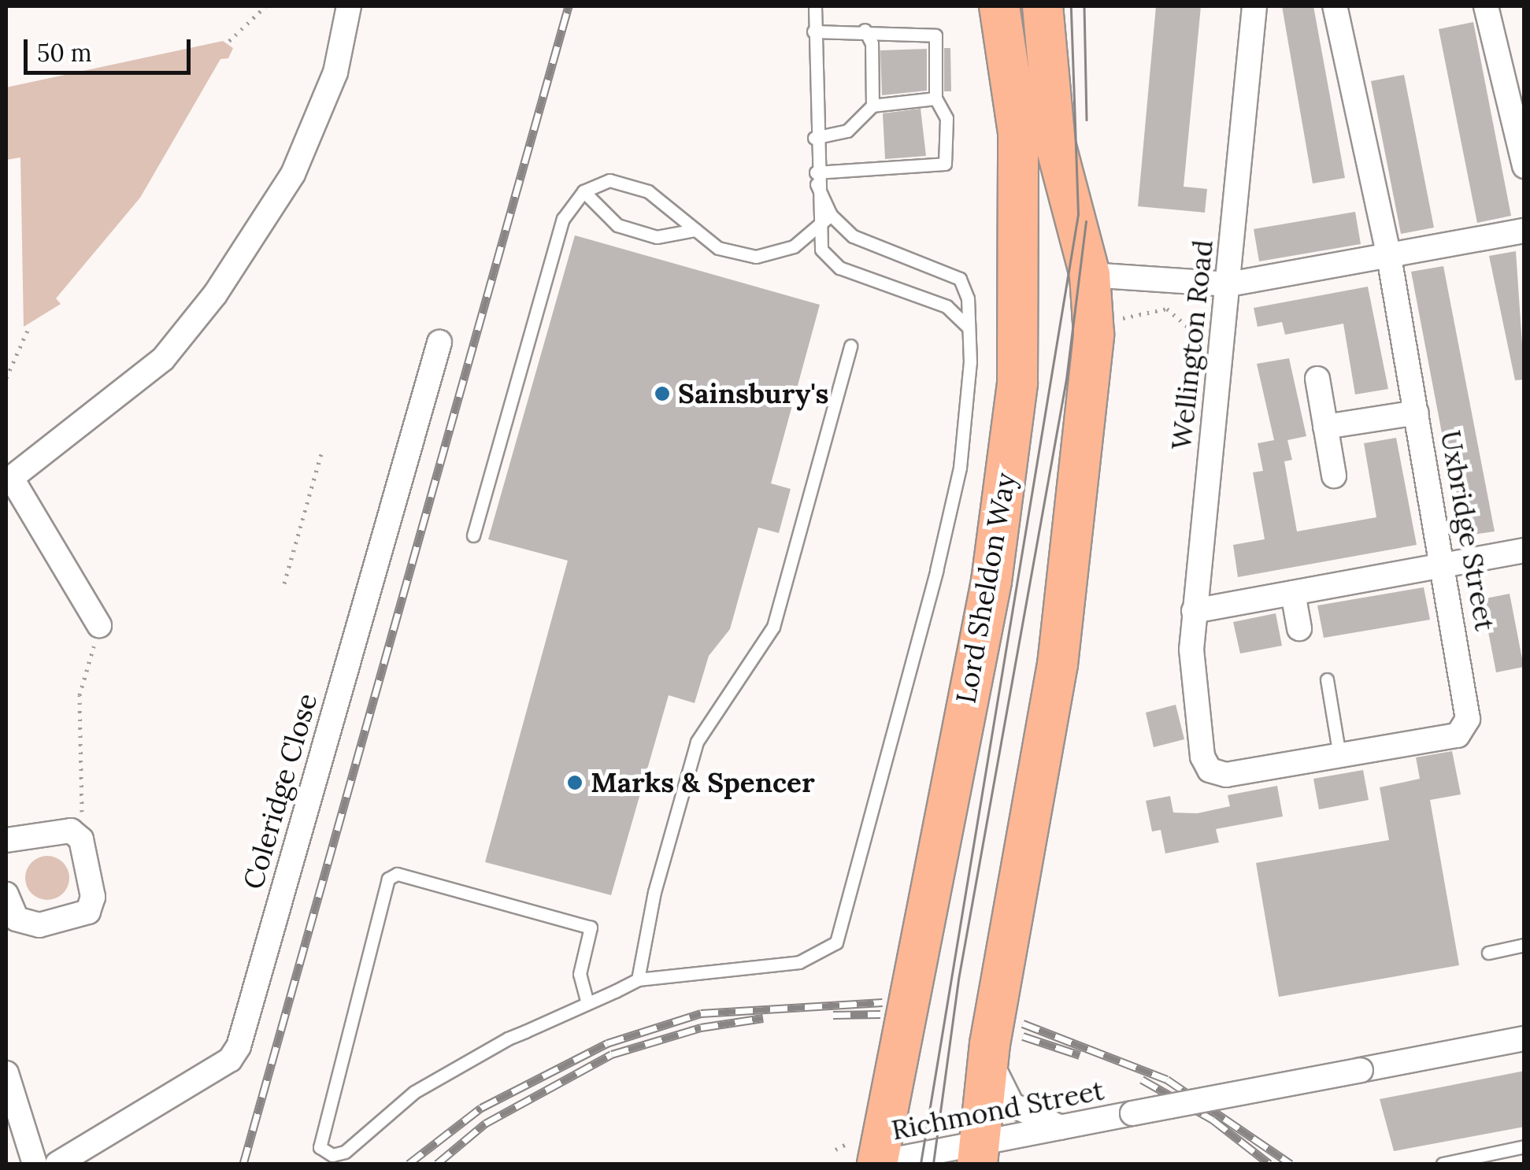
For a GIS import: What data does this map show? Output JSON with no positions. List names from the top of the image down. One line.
{"streets":{"highway":["Lord Sheldon Way"],"street":["Wellington Road","Uxbridge Street","Coleridge Close","Richmond Street"]},"crossings":[["Wellington Road","Uxbridge Street"],["Lord Sheldon Way","Richmond Street"]],"places":["Sainsbury's","Marks & Spencer"],"scale_bar":"50 m"}
